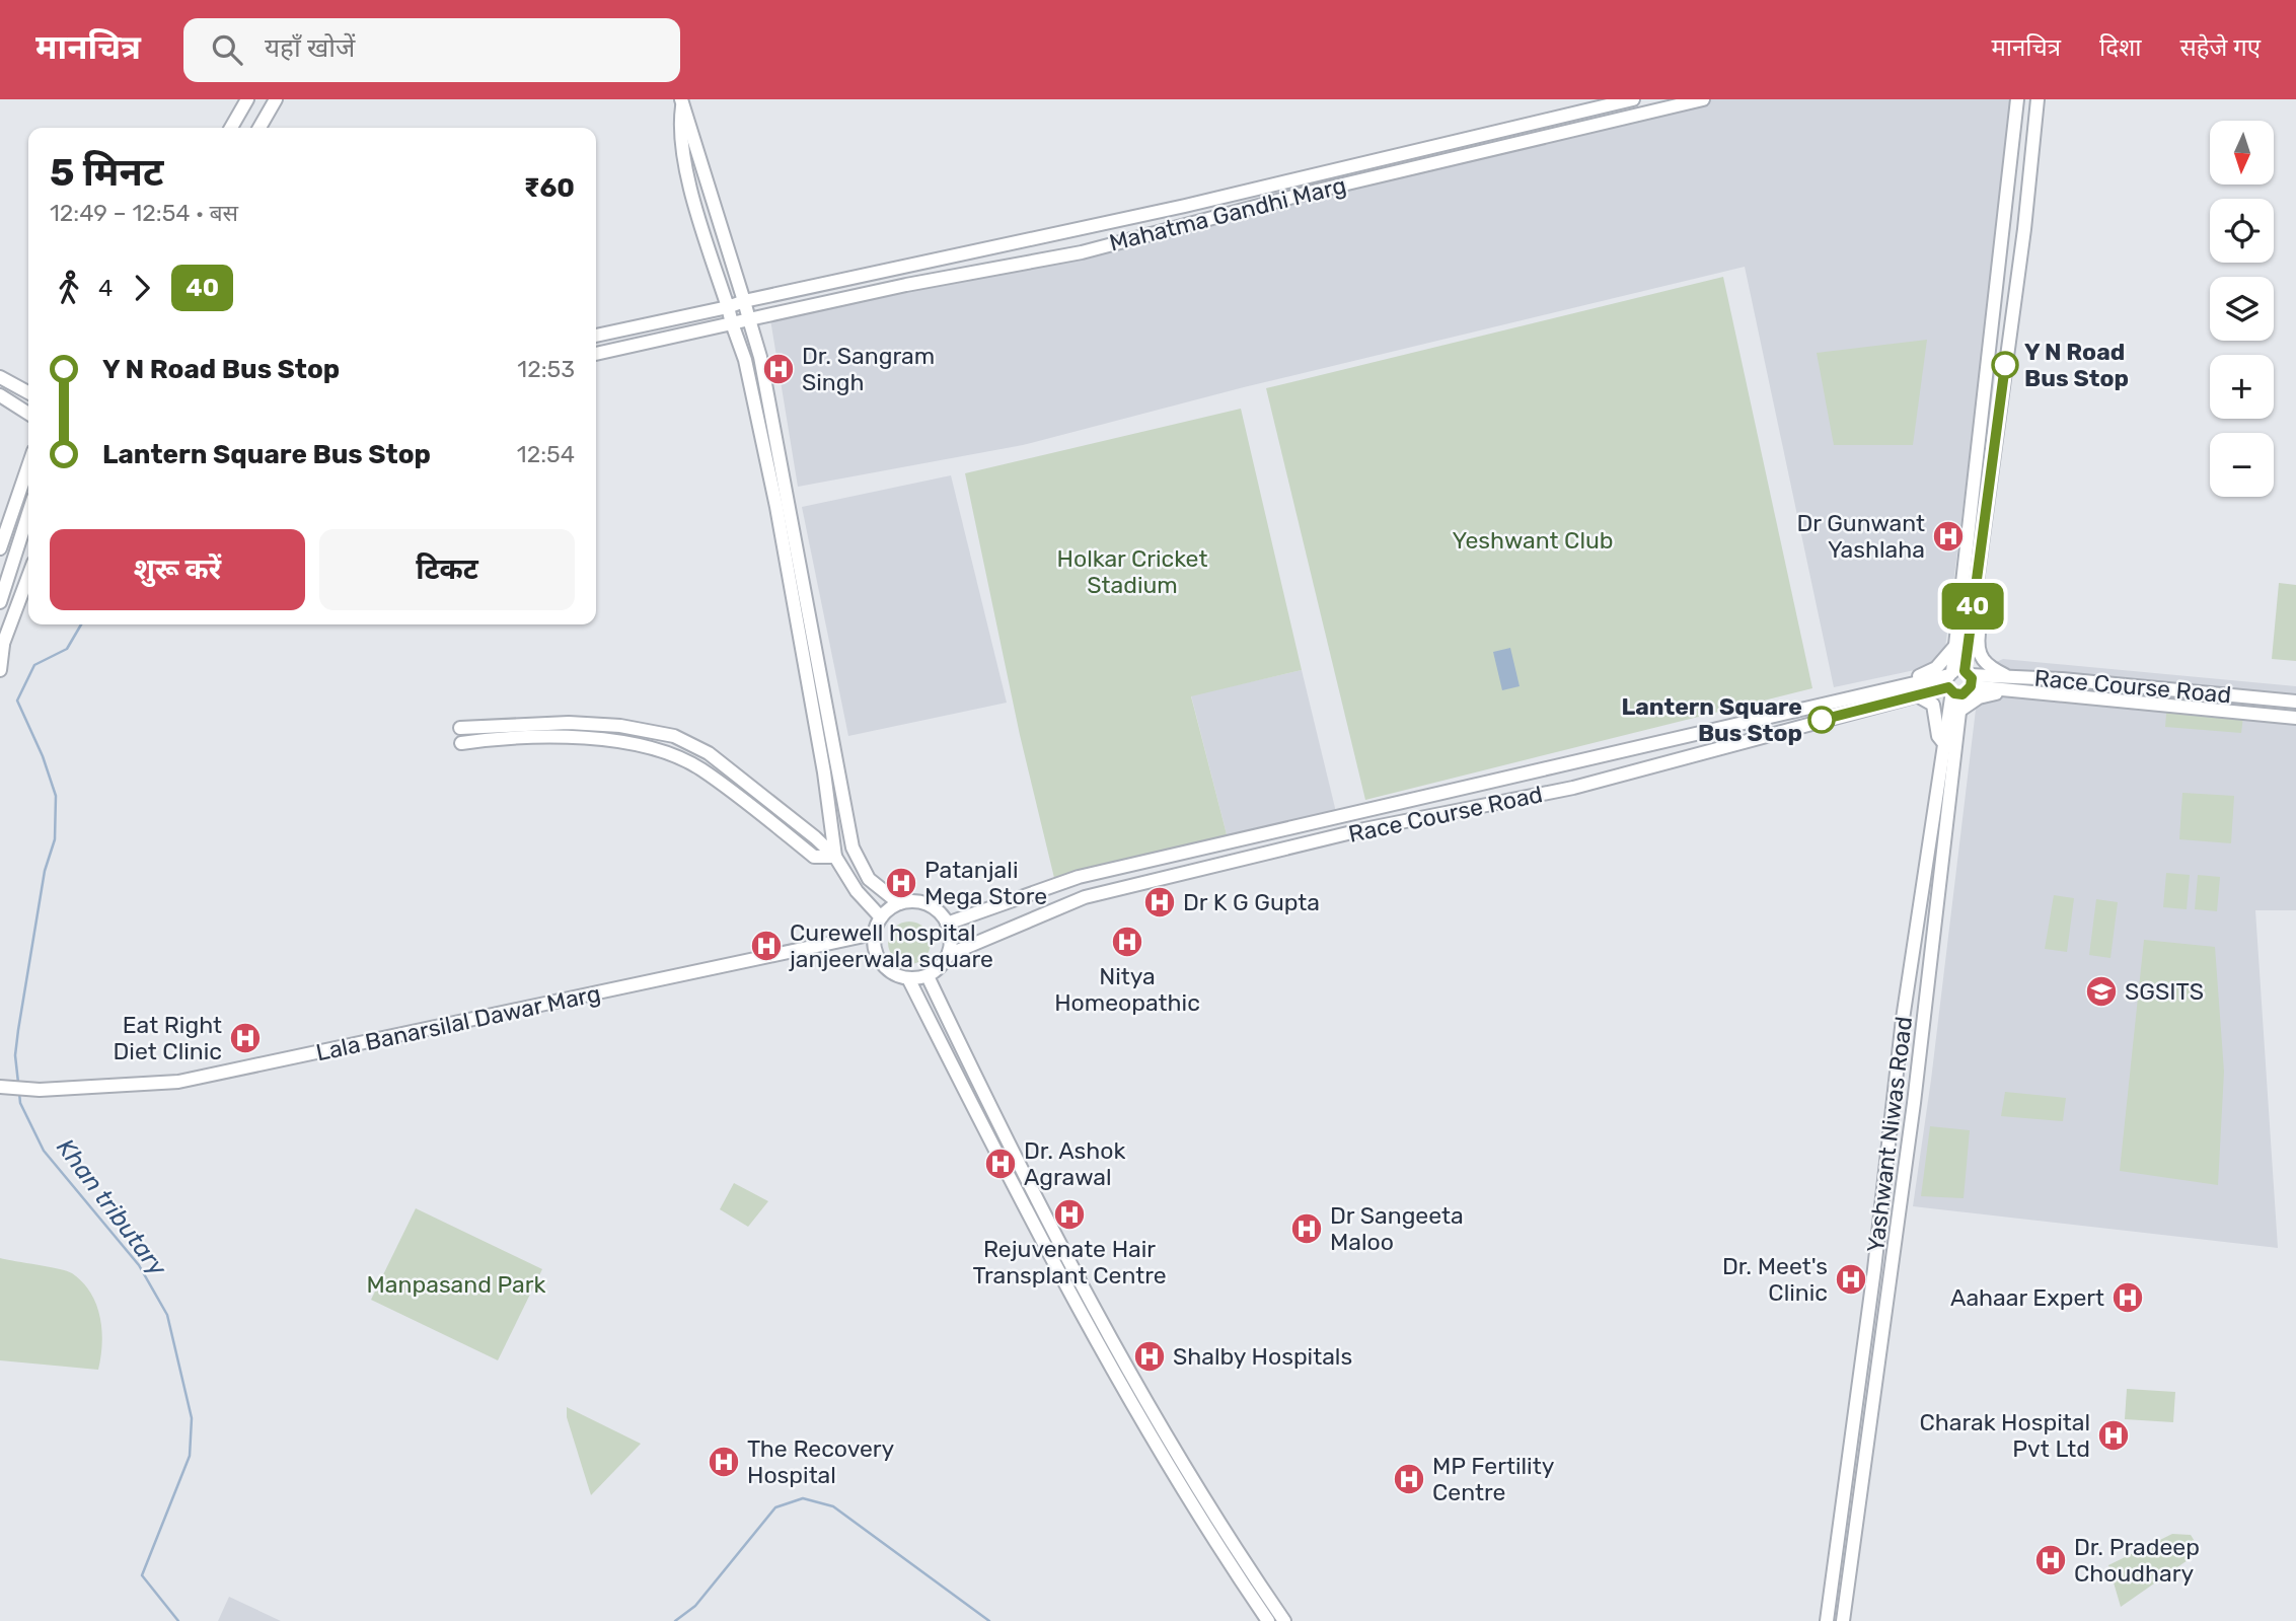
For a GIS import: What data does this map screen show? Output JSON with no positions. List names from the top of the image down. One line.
{"streets":{"main road":["Mahatma Gandhi Marg","Race Course Road","Lala Banarsilal Dawar Marg","Yashwant Niwas Road"]},"crossings":[["Race Course Road","Lala Banarsilal Dawar Marg"],["Race Course Road","Yashwant Niwas Road"]],"water":["Khan tributary"],"parks":["Yeshwant Club","Holkar Cricket Stadium","Manpasand Park"],"places":{"other":["Y N Road Bus Stop","Lantern Square Bus Stop"],"hospital":["Dr. Sangram Singh","Dr Gunwant Yashlaha","Patanjali Mega Store","Dr K G Gupta","Nitya Homeopathic","Curewell hospital janjeerwala square","Eat Right Diet Clinic","Dr. Ashok Agrawal","Rejuvenate Hair Transplant Centre","Dr Sangeeta Maloo","Dr. Meet's Clinic","Aahaar Expert","Shalby Hospitals","Charak Hospital Pvt Ltd","The Recovery Hospital","MP Fertility Centre","Dr. Pradeep Choudhary"],"school or university":["SGSITS"]},"lines":["bus line 40"],"north":"bottom","page":{"header":"मानचित्र","search":"यहाँ खोजें","nav":["मानचित्र","दिशा","सहेजे गए"],"on_map":"40","map_buttons":["+","−"],"heading":["5 मिनट","12:49 – 12:54 · बस","₹60"],"legs":["4","40"],"list":[{"name":"Y N Road Bus Stop","value":"12:53"},{"name":"Lantern Square Bus Stop","value":"12:54"}],"buttons":["शुरू करें","टिकट"]}}
